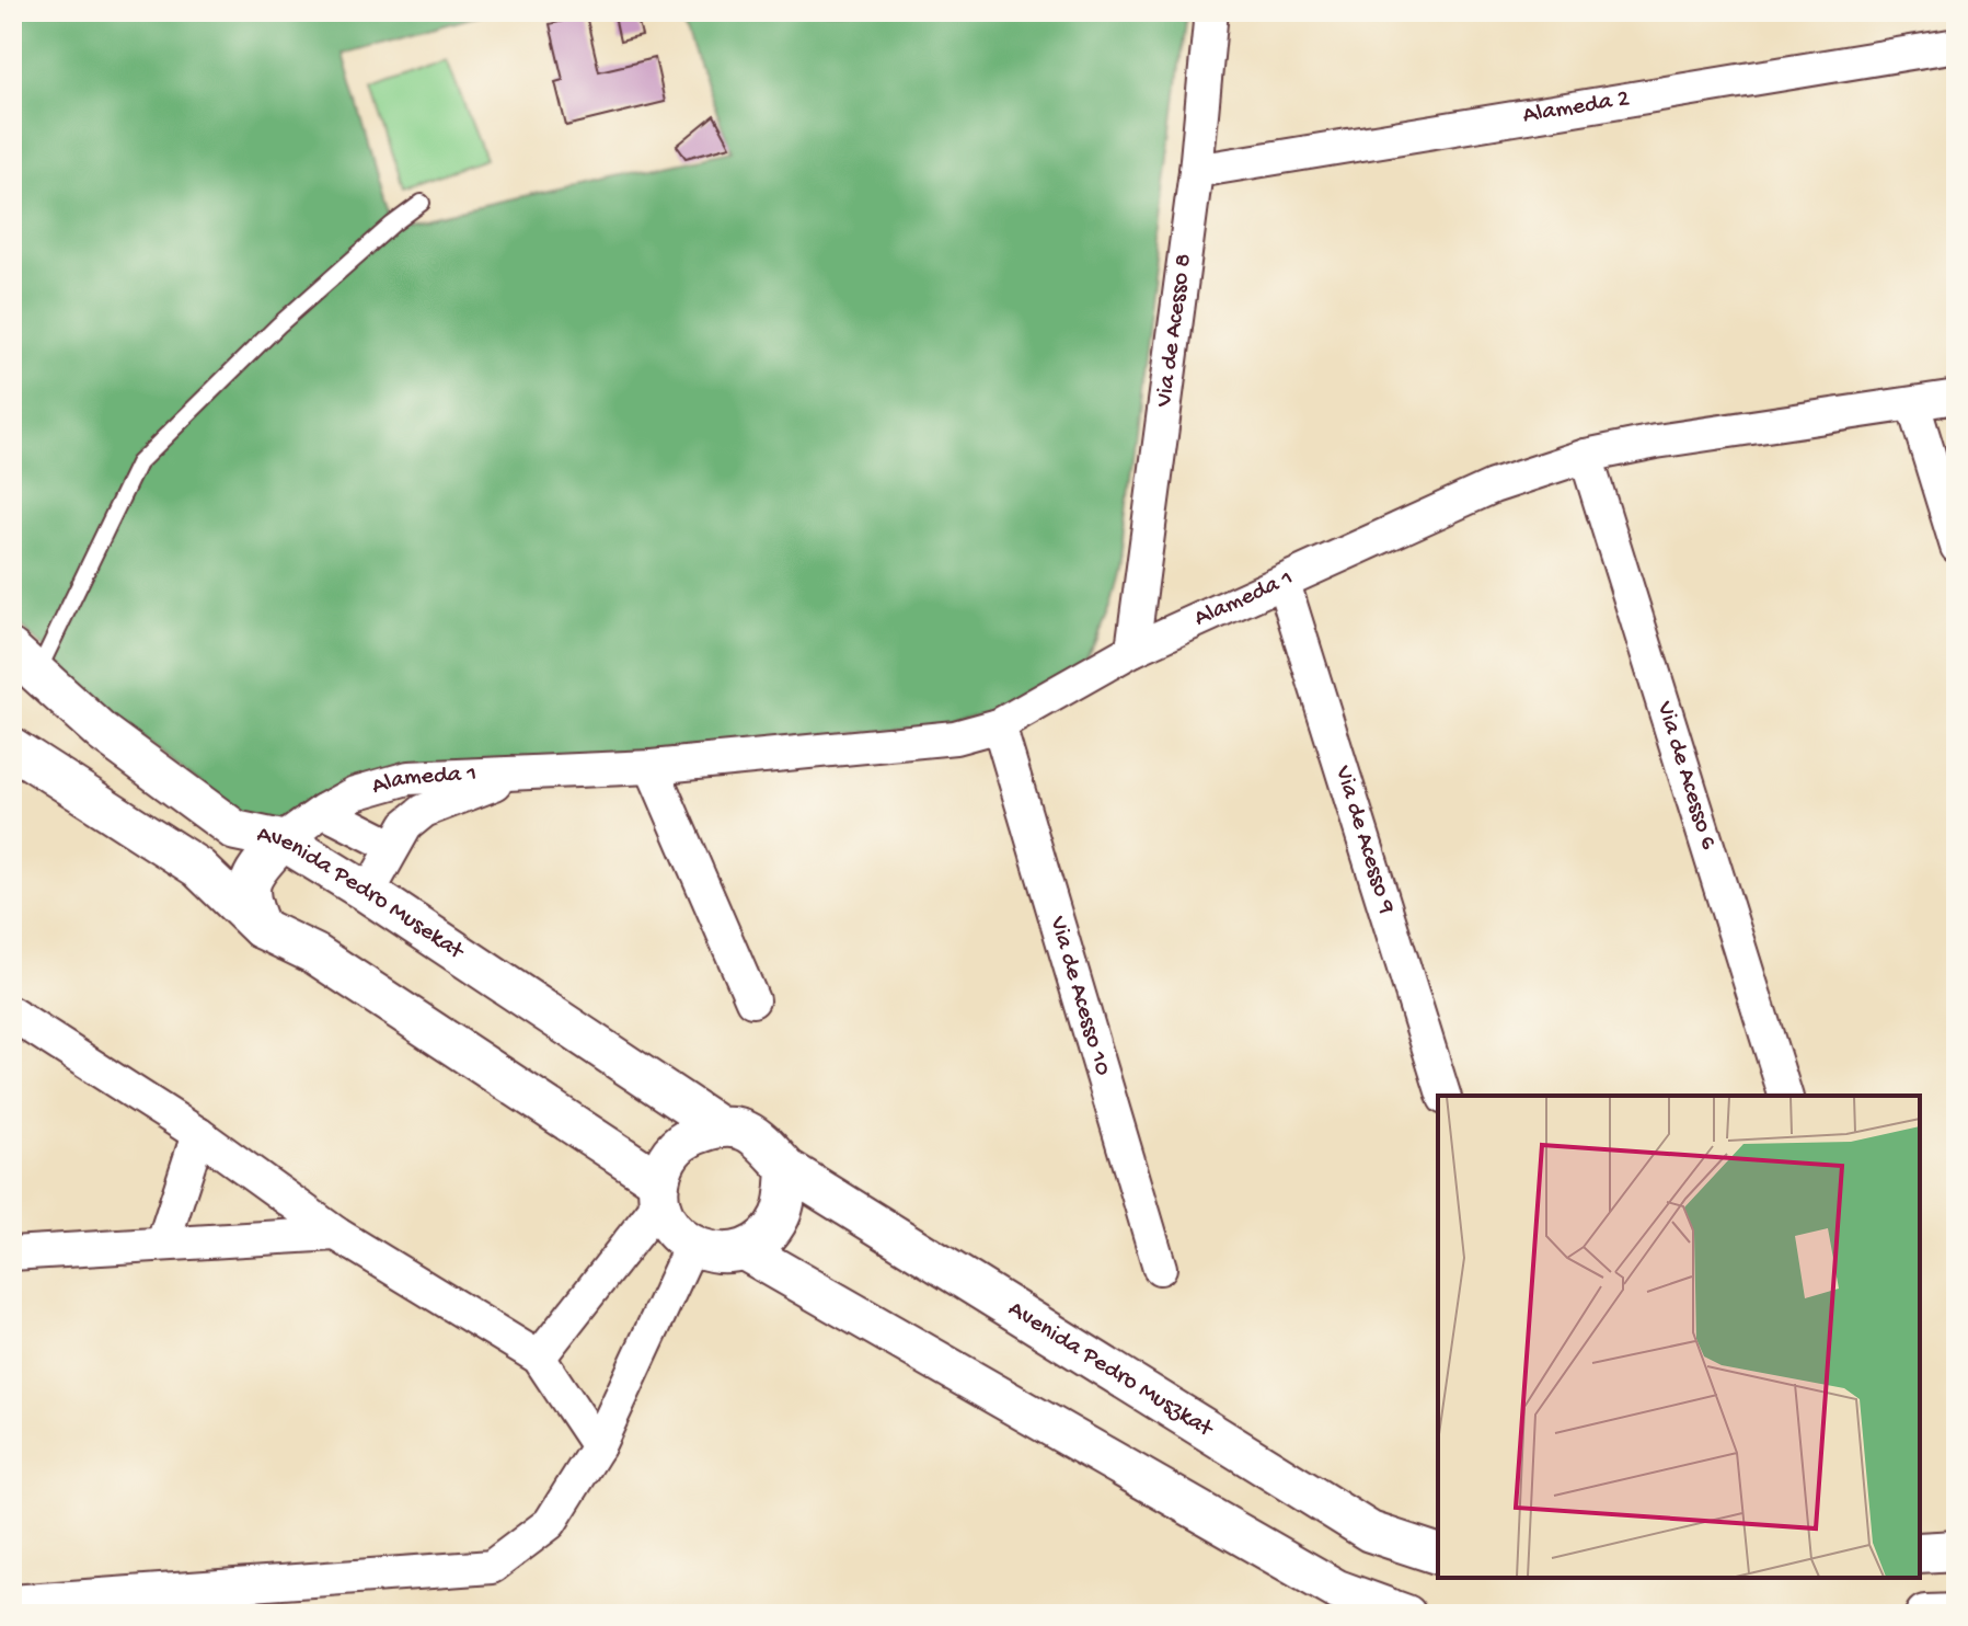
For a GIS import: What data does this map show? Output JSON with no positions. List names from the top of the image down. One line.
{"streets":{"street":["Alameda 2","Via de Acesso 8","Alameda 1","Via de Acesso 6","Via de Acesso 9","Avenida Pedro Musekat","Via de Acesso 10","Avenida Pedro Muszkat"]},"crossings":[["Alameda 2","Via de Acesso 8"],["Via de Acesso 8","Alameda 1"],["Alameda 1","Via de Acesso 6"],["Alameda 1","Via de Acesso 9"],["Alameda 1","Avenida Pedro Musekat"],["Alameda 1","Via de Acesso 10"],["Avenida Pedro Musekat","Avenida Pedro Muszkat"]]}
